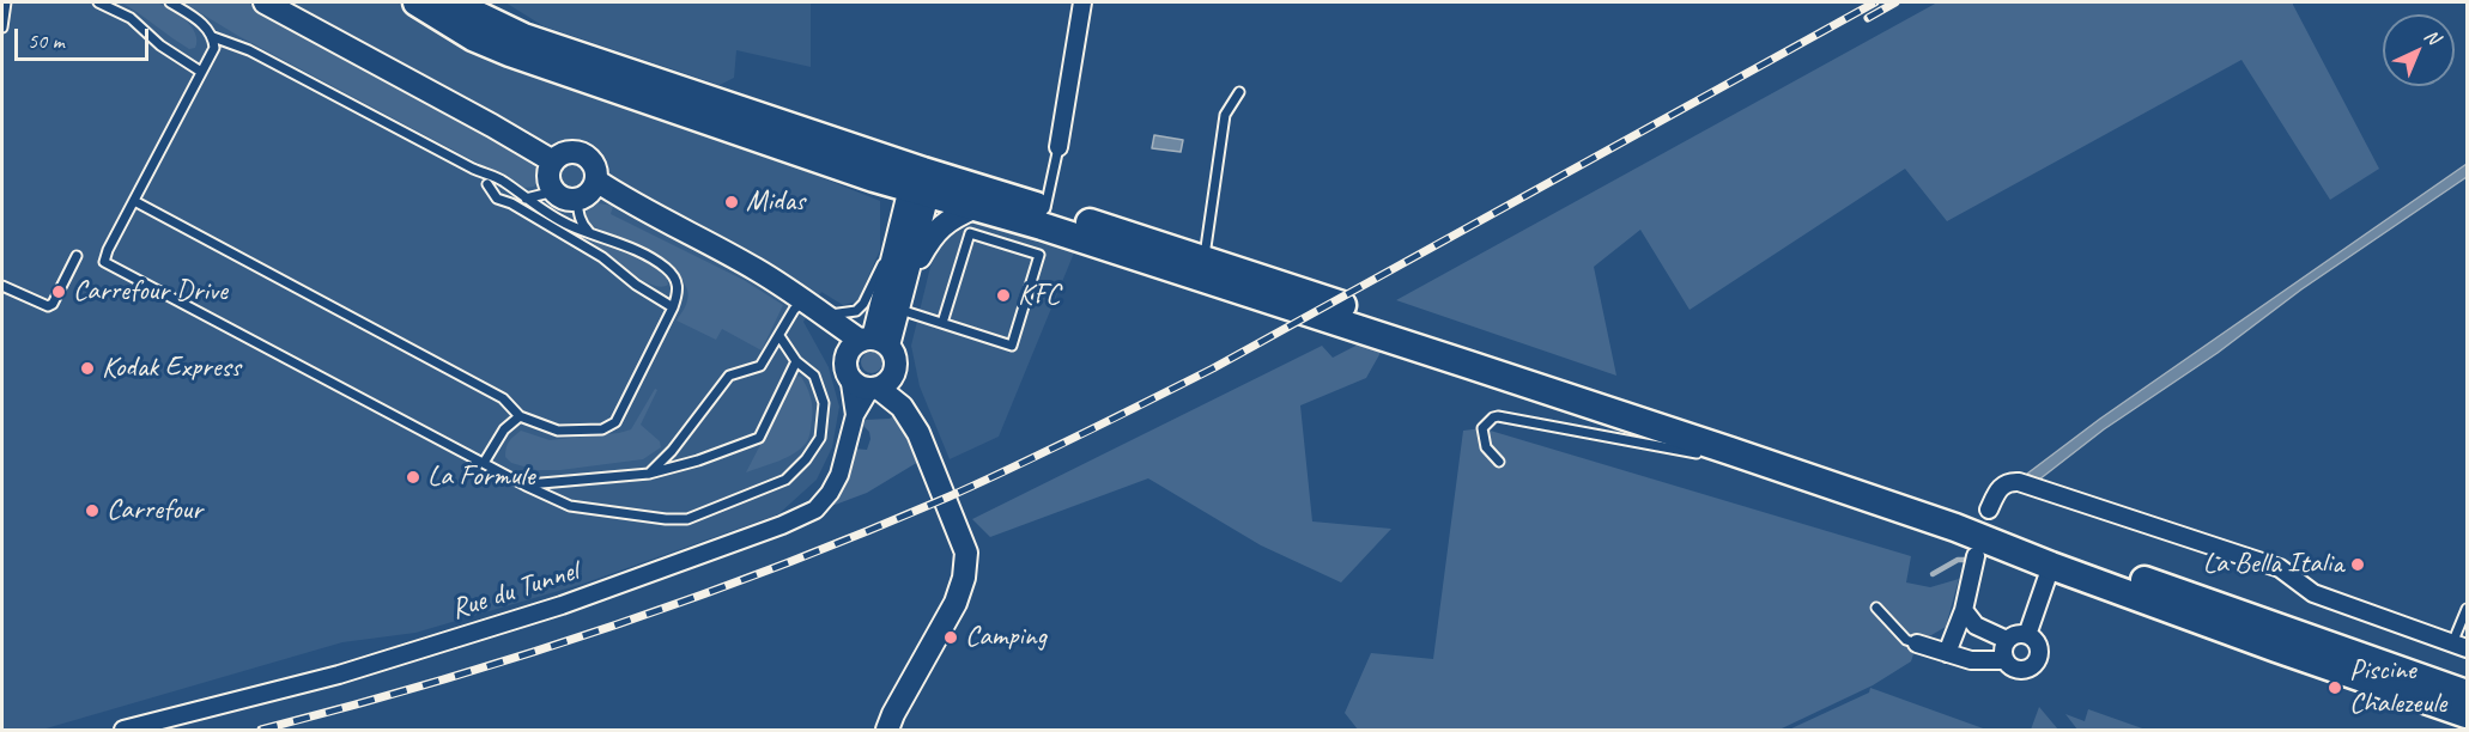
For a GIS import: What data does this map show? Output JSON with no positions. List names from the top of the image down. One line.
{"streets":{"street":["Rue du Tunnel"]},"places":["Midas","Carrefour Drive","KFC","Kodak Express","La Formule","Carrefour","La Bella Italia","Camping","Piscine Chalezeule"],"scale_bar":"50 m","north":"top right"}
